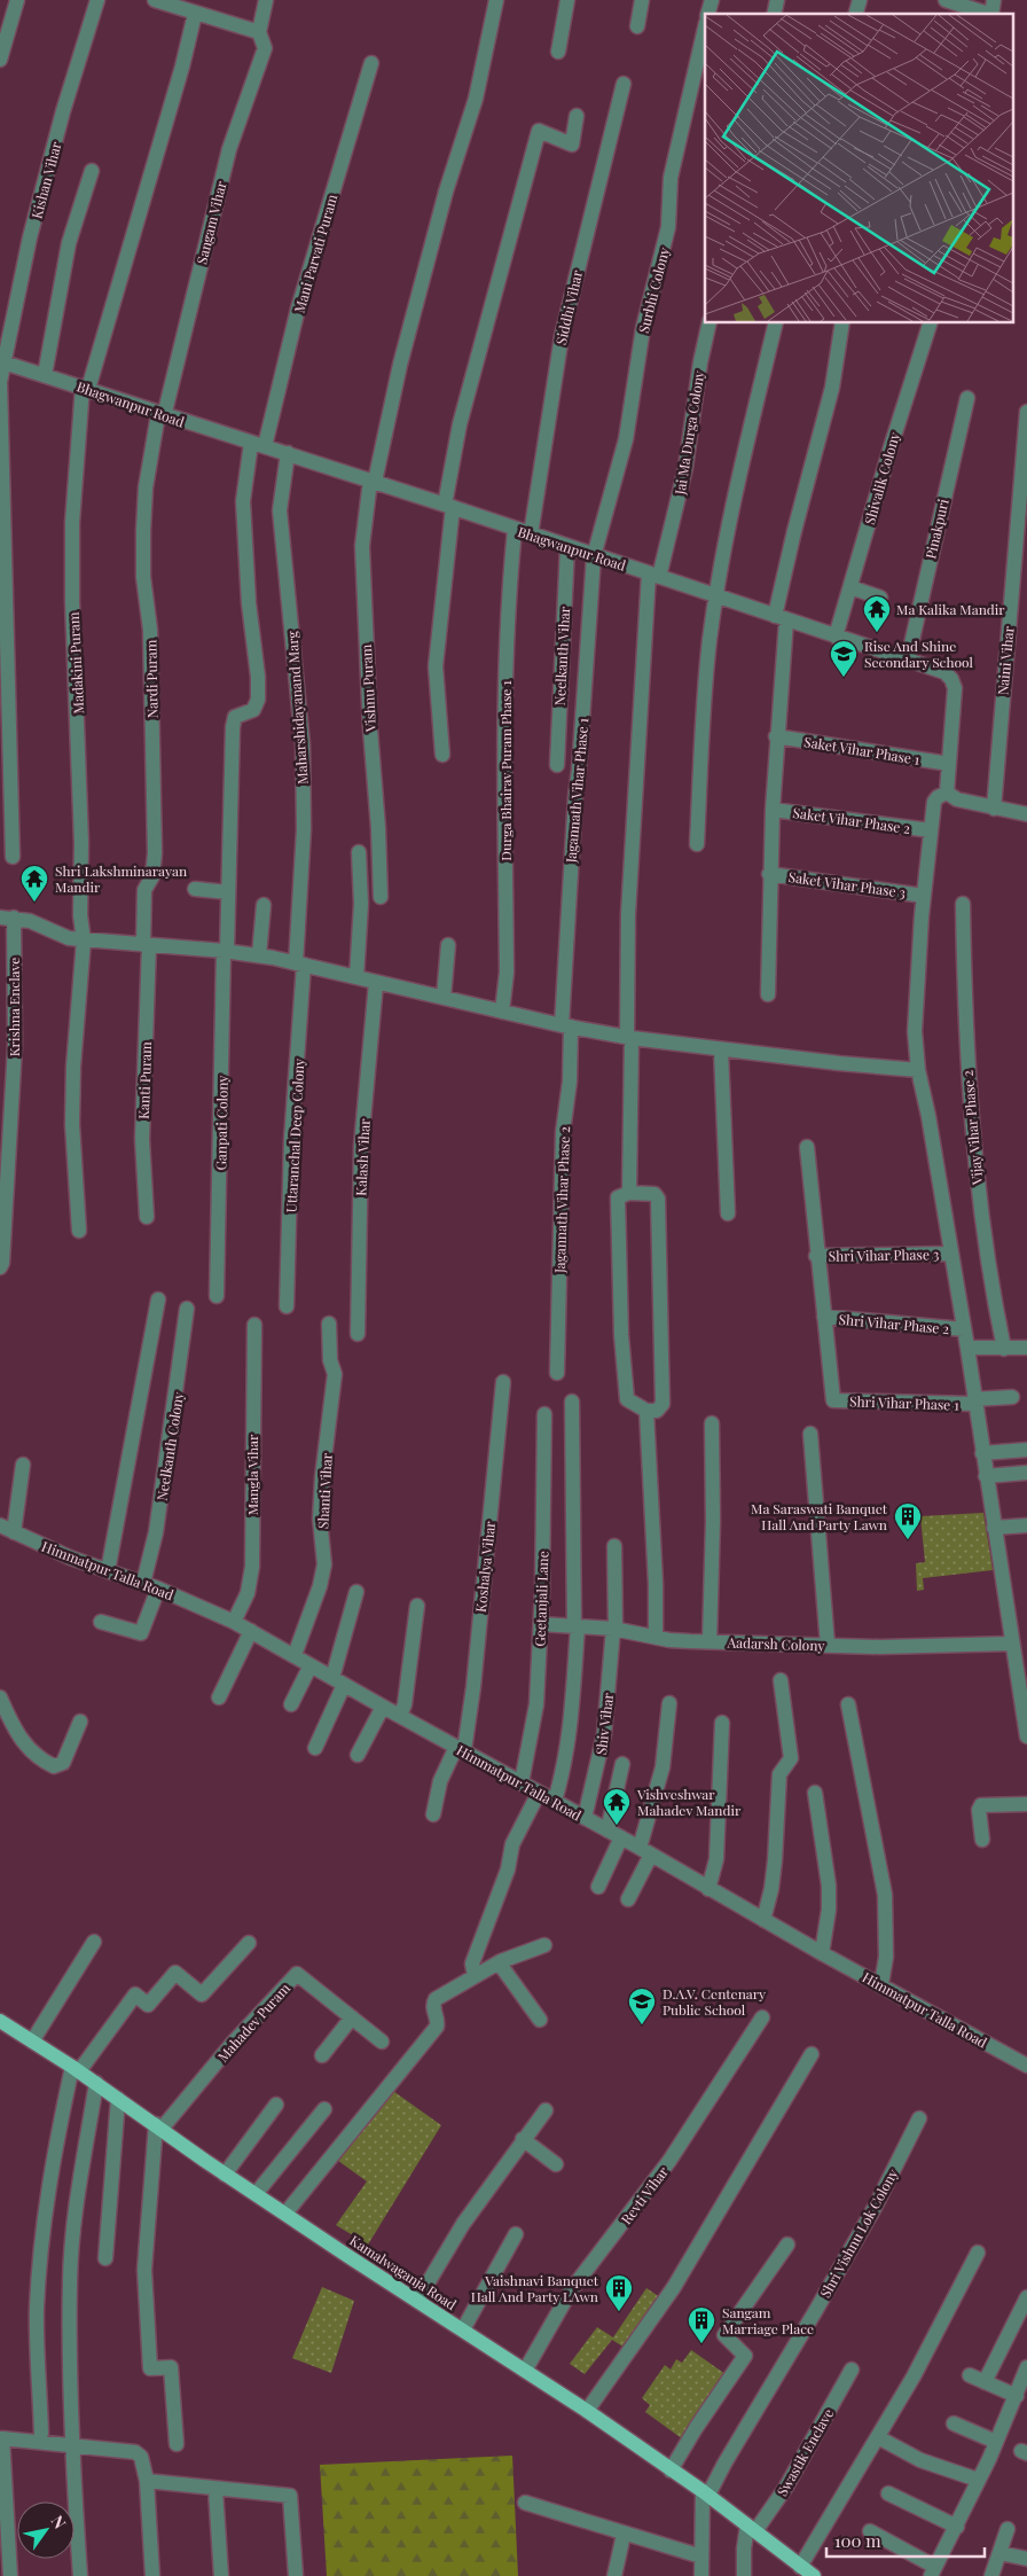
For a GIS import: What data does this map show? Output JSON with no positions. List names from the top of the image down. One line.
{"streets":{"main road":["Kamalwaganja Road"],"street":["Kishan Vihar","Sangam Vihar","Mani Parvati Puram","Surbhi Colony","Siddhi Vihar","Bhagwanpur Road","Jai Ma Durga Colony","Shivalik Colony","Pinakpuri","Neelkanth Vihar","Naini Vihar","Madakini Puram","Nardi Puram","Vishnu Puram","Maharshidayanand Marg","Saket Vihar Phase 1","Durga Bhairav Puram Phase 1","Jagannath Vihar Phase 1","Saket Vihar Phase 2","Saket Vihar Phase 3","Krishna Enclave","Kanti Puram","Ganpati Colony","Vijay Vihar Phase 2","Uttaranchal Deep Colony","Kalash Vihar","Jagannath Vihar Phase 2","Shri Vihar Phase 3","Shri Vihar Phase 2","Shri Vihar Phase 1","Neelkanth Colony","Mangla Vihar","Shanti Vihar","Koshalya Vihar","Himmatpur Talla Road","Geetanjali Lane","Aadarsh Colony","Shiv Vihar","Mahadev Puram","Revti Vihar","Shri Vishnu Lok Colony","Swastik Enclave"]},"crossings":[["Kishan Vihar","Bhagwanpur Road"],["Sangam Vihar","Bhagwanpur Road"],["Sangam Vihar","Nardi Puram"],["Mani Parvati Puram","Bhagwanpur Road"],["Mani Parvati Puram","Ganpati Colony"],["Surbhi Colony","Bhagwanpur Road"],["Surbhi Colony","Jagannath Vihar Phase 1"],["Siddhi Vihar","Bhagwanpur Road"],["Bhagwanpur Road","Jai Ma Durga Colony"],["Bhagwanpur Road","Shivalik Colony"],["Bhagwanpur Road","Pinakpuri"],["Bhagwanpur Road","Neelkanth Vihar"],["Bhagwanpur Road","Madakini Puram"],["Bhagwanpur Road","Nardi Puram"],["Bhagwanpur Road","Vishnu Puram"],["Bhagwanpur Road","Maharshidayanand Marg"],["Bhagwanpur Road","Saket Vihar Phase 1"],["Bhagwanpur Road","Durga Bhairav Puram Phase 1"],["Bhagwanpur Road","Jagannath Vihar Phase 1"],["Nardi Puram","Kanti Puram"],["Maharshidayanand Marg","Uttaranchal Deep Colony"],["Jagannath Vihar Phase 1","Jagannath Vihar Phase 2"],["Shri Vihar Phase 2","Shri Vihar Phase 1"],["Neelkanth Colony","Himmatpur Talla Road"],["Mangla Vihar","Himmatpur Talla Road"],["Shanti Vihar","Himmatpur Talla Road"],["Koshalya Vihar","Himmatpur Talla Road"],["Himmatpur Talla Road","Geetanjali Lane"],["Himmatpur Talla Road","Shiv Vihar"],["Geetanjali Lane","Aadarsh Colony"],["Aadarsh Colony","Shiv Vihar"],["Mahadev Puram","Kamalwaganja Road"],["Revti Vihar","Kamalwaganja Road"],["Shri Vishnu Lok Colony","Kamalwaganja Road"],["Kamalwaganja Road","Swastik Enclave"]],"places":{"temple":["Ma Kalika Mandir","Shri Lakshminarayan Mandir","Vishveshwar Mahadev Mandir"],"school or university":["Rise And Shine Secondary School","D.A.V. Centenary Public School"],"building":["Ma Saraswati Banquet Hall And Party Lawn","Vaishnavi Banquet Hall And Party LAwn","Sangam Marriage Place"]},"scale_bar":"100 m","north":"top right"}
